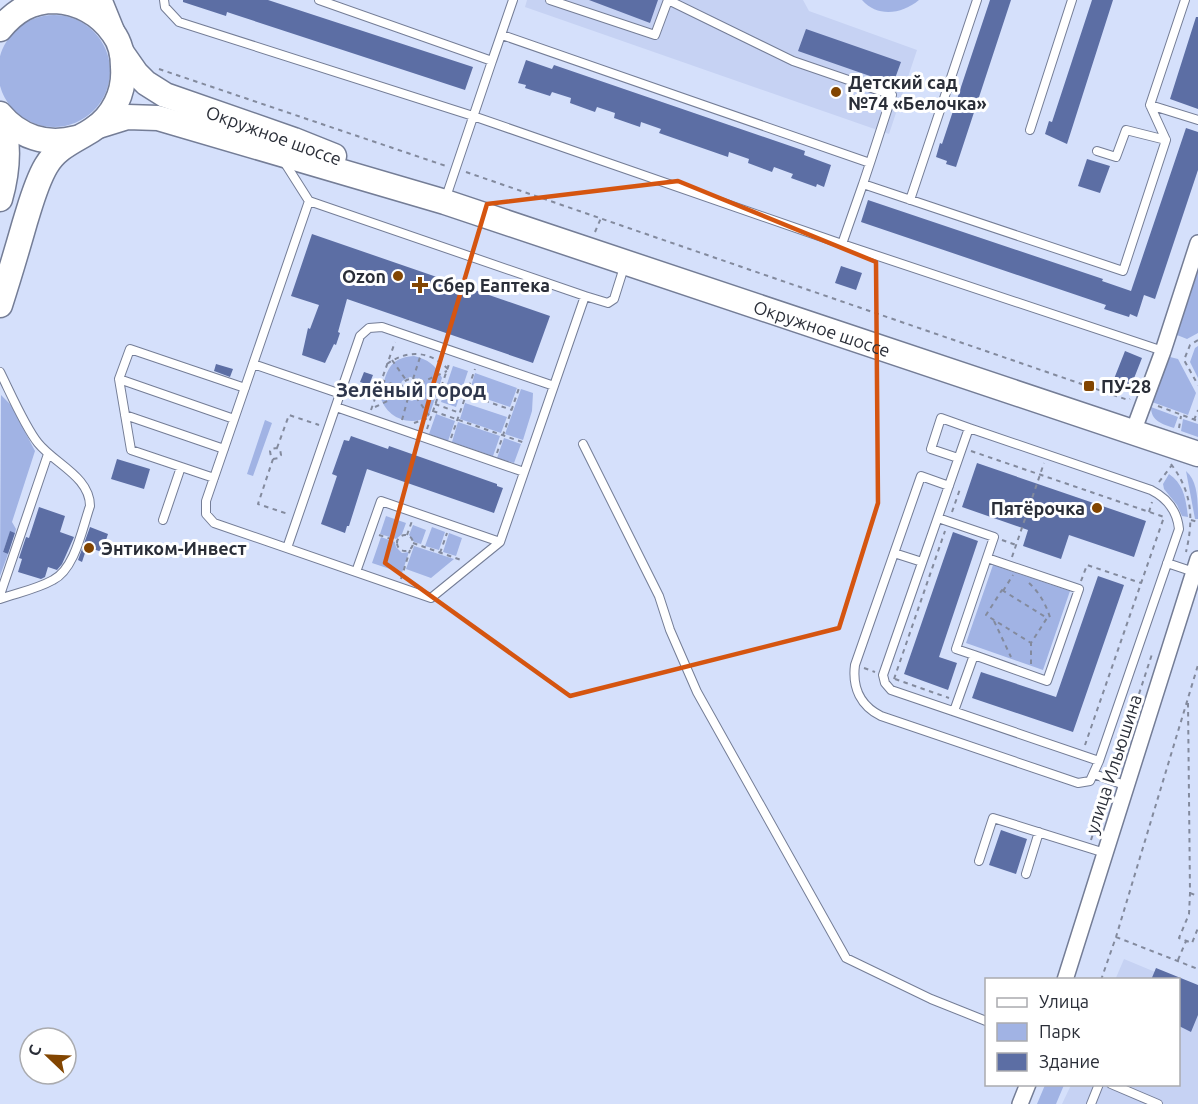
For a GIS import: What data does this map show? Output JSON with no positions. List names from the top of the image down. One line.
{"streets":{"main road":["Окружное шоссе"],"street":["улица Ильюшина"]},"districts":["Зелёный город"],"places":{"other":["Детский сад №74 «Белочка»","Ozon","Пятёрочка","Энтиком-Инвест"],"health":["Сбер Еаптека"],"transit":["ПУ-28"]},"legend":["Улица","Парк","Здание"],"north":"top left"}
